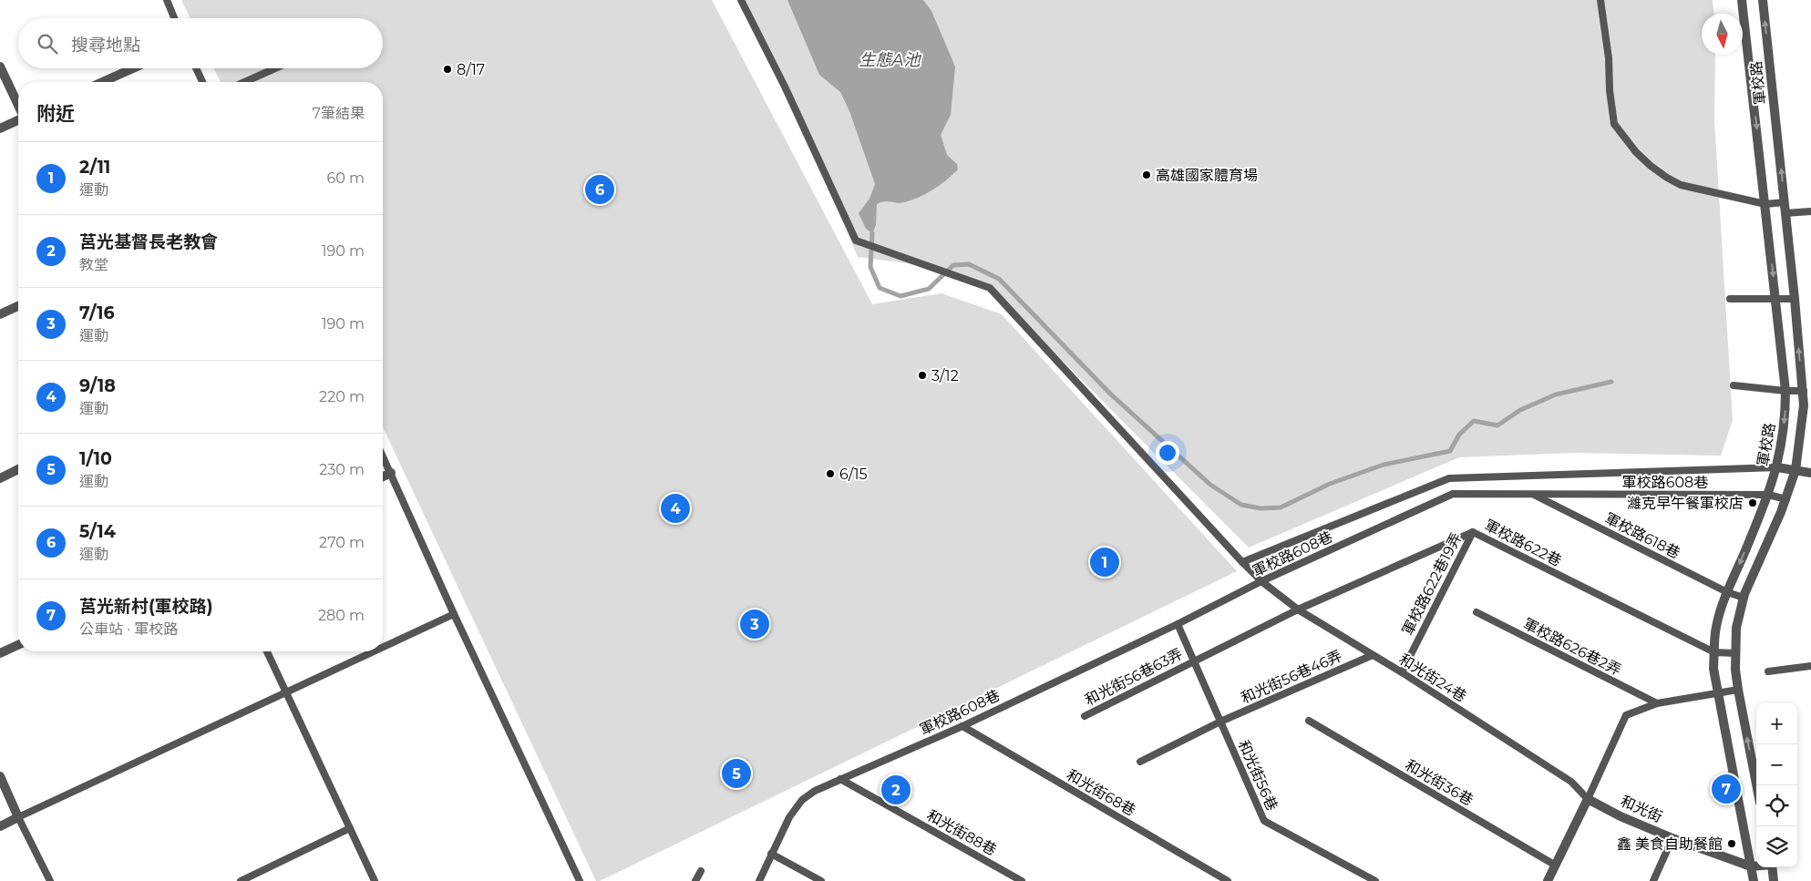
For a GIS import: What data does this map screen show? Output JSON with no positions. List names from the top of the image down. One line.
{"streets":{"street":["軍校路","和光街"],"lane":["軍校路608巷","軍校路618巷","軍校路622巷","軍校路622巷19弄","軍校路626巷2弄","和光街56巷63弄","和光街56巷46弄","和光街24巷","和光街56巷","和光街36巷","和光街68巷","和光街88巷"]},"crossings":[["軍校路","軍校路608巷"],["軍校路","軍校路618巷"],["軍校路","軍校路622巷"],["軍校路","和光街"],["軍校路608巷","軍校路618巷"],["軍校路608巷","和光街24巷"],["軍校路608巷","和光街56巷"],["軍校路608巷","和光街68巷"],["軍校路608巷","和光街88巷"],["軍校路622巷","軍校路622巷19弄"],["軍校路622巷","和光街56巷63弄"],["軍校路622巷","和光街24巷"],["軍校路622巷","和光街56巷"],["軍校路622巷19弄","和光街24巷"],["和光街56巷63弄","和光街56巷"],["和光街56巷46弄","和光街24巷"],["和光街56巷46弄","和光街56巷"],["和光街24巷","和光街"]],"water":["生態A池"],"places":["8/17","高雄國家體育場","3/12","6/15","濰克早午餐軍校店","鑫 美食自助餐館"],"north":"bottom","page":{"search":"搜尋地點","heading":["附近","7筆結果"],"list":[{"mark":"1","name":"2/11","note":"運動","value":"60 m"},{"mark":"2","name":"莒光基督長老教會","note":"教堂","value":"190 m"},{"mark":"3","name":"7/16","note":"運動","value":"190 m"},{"mark":"4","name":"9/18","note":"運動","value":"220 m"},{"mark":"5","name":"1/10","note":"運動","value":"230 m"},{"mark":"6","name":"5/14","note":"運動","value":"270 m"},{"mark":"7","name":"莒光新村(軍校路)","note":"公車站 · 軍校路","value":"280 m"}],"pins":["6","4","1","3","5","7","2"],"map_buttons":["+","−"]}}
